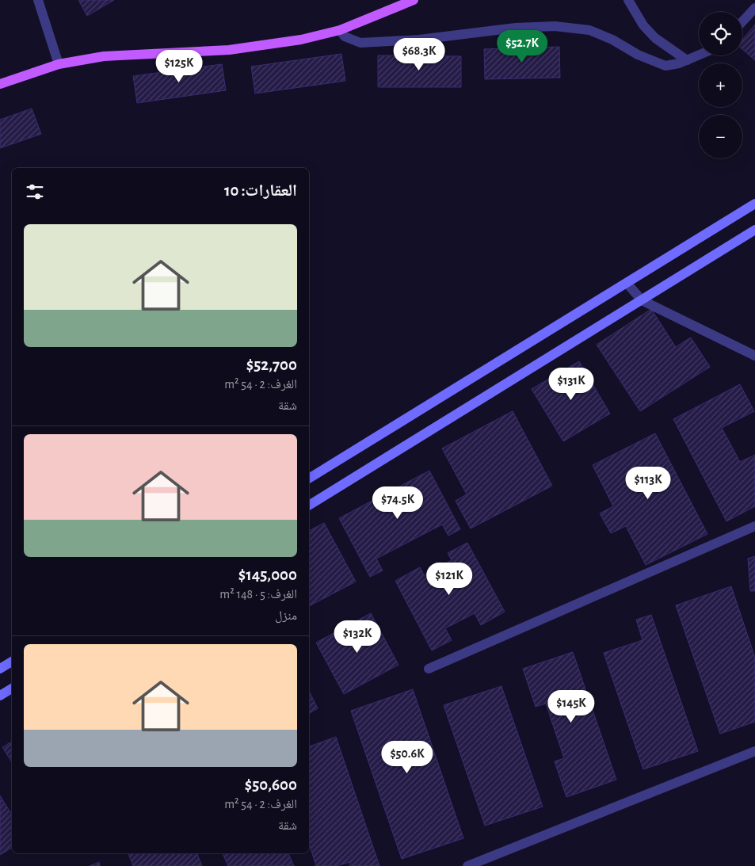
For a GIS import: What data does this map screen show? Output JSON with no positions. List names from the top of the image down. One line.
{"page":{"map_buttons":["+","−"],"price":["$52.7K","$68.3K","$125K","$131K","$113K","$74.5K","$121K","$132K","$145K","$50.6K"],"heading":"العقارات: 10","list":[{"name":"$52,700","note":"الغرف: 2 · 54 m² · شقة"},{"name":"$145,000","note":"الغرف: 5 · 148 m² · منزل"},{"name":"$50,600","note":"الغرف: 2 · 54 m² · شقة"}]}}
